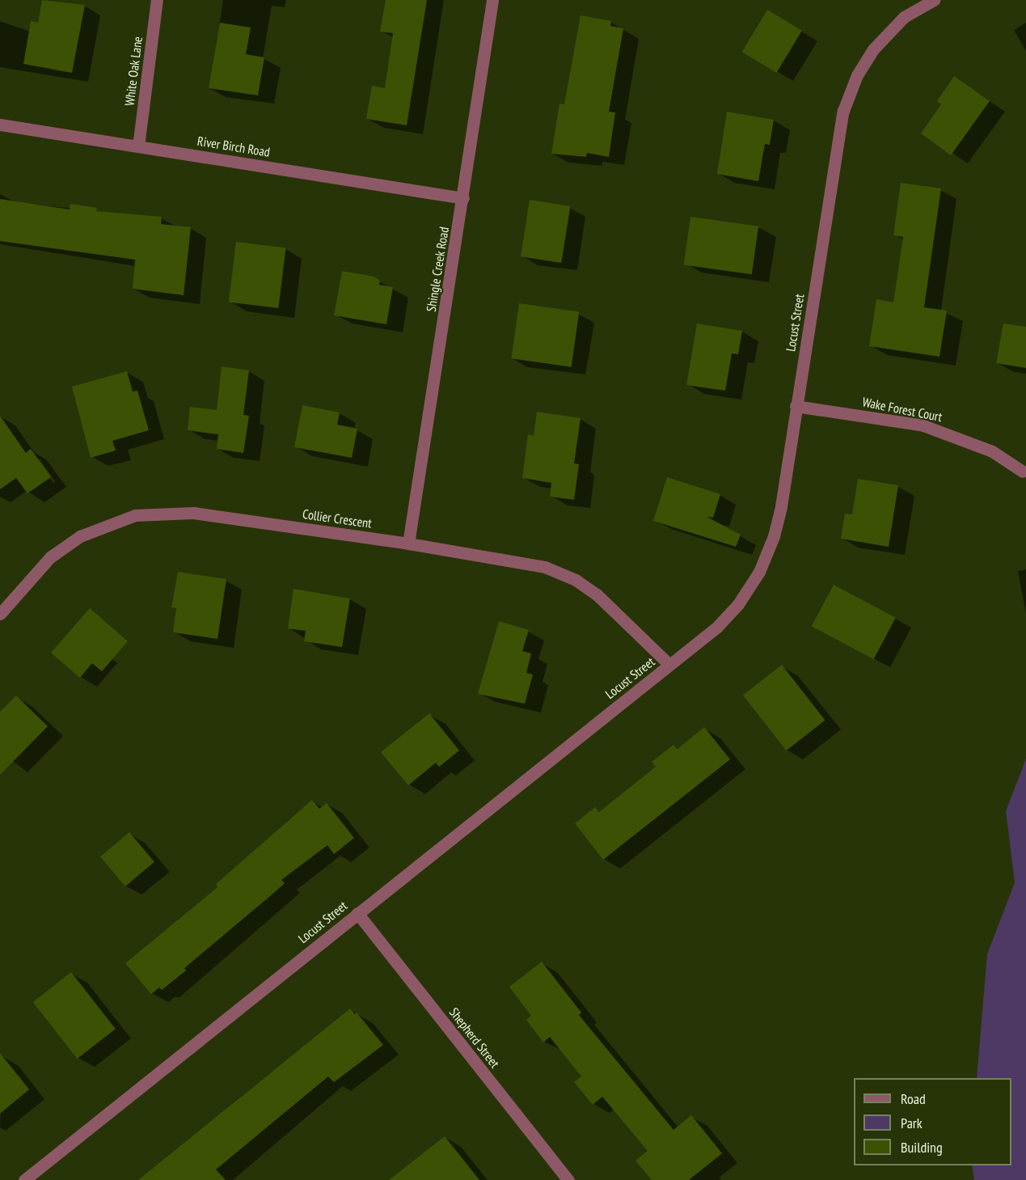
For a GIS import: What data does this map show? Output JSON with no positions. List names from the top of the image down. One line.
{"streets":{"street":["White Oak Lane","River Birch Road","Shingle Creek Road","Locust Street","Wake Forest Court","Collier Crescent","Shepherd Street"]},"crossings":[["White Oak Lane","River Birch Road"],["River Birch Road","Shingle Creek Road"],["Shingle Creek Road","Collier Crescent"],["Locust Street","Wake Forest Court"],["Locust Street","Collier Crescent"],["Locust Street","Shepherd Street"]],"legend":["Road","Park","Building"]}
